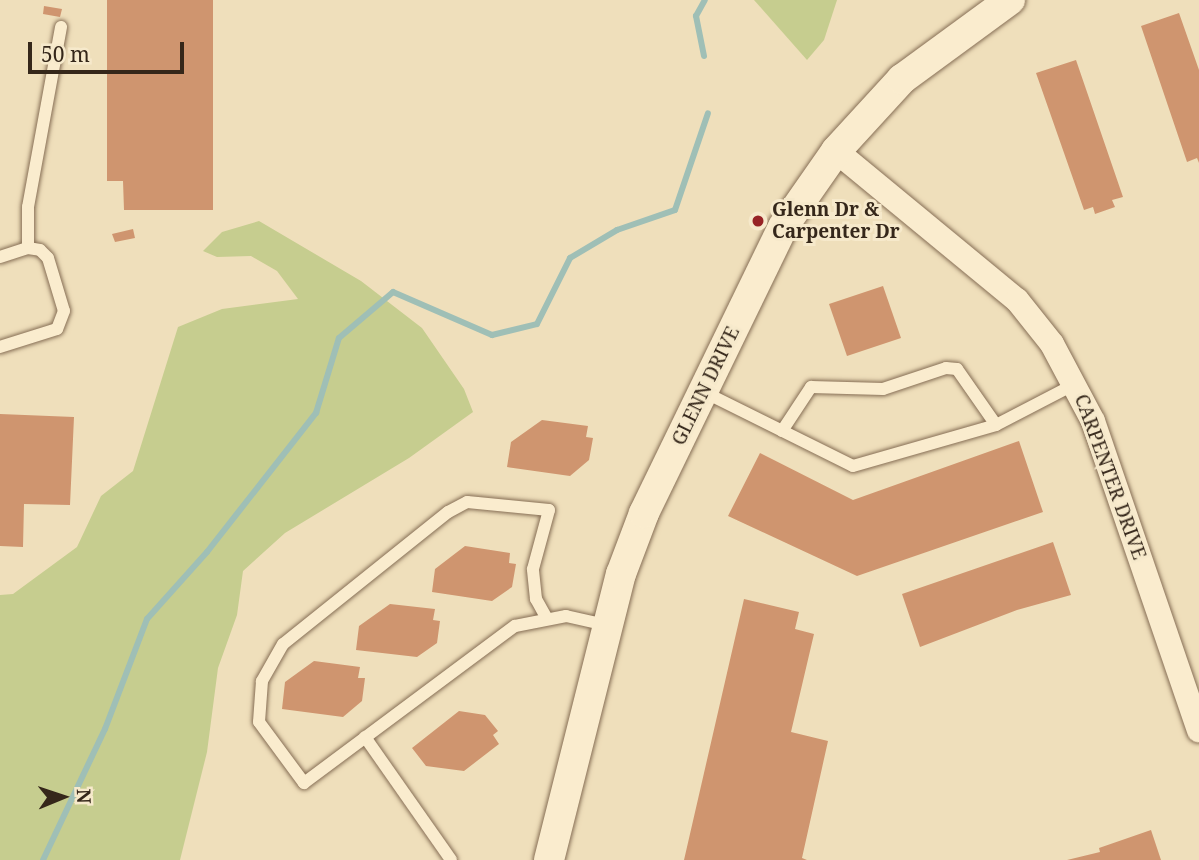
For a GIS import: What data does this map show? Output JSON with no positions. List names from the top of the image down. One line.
{"streets":{"street":["GLENN DRIVE","CARPENTER DRIVE"]},"crossings":[["GLENN DRIVE","CARPENTER DRIVE"]],"places":["Glenn Dr & Carpenter Dr"],"scale_bar":"50 m","north":"right"}
